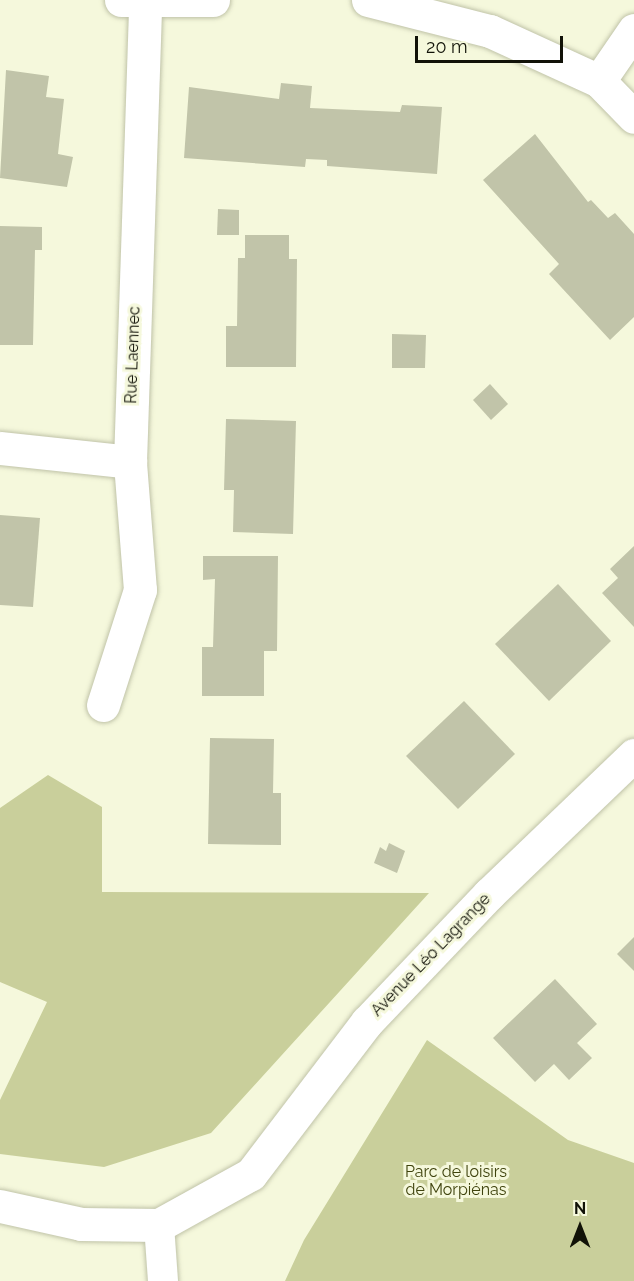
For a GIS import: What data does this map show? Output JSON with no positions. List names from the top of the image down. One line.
{"streets":{"street":["Rue Laennec","Avenue Léo Lagrange"]},"parks":["Parc de loisirs de Morpiénas"],"scale_bar":"20 m","north":"top"}
